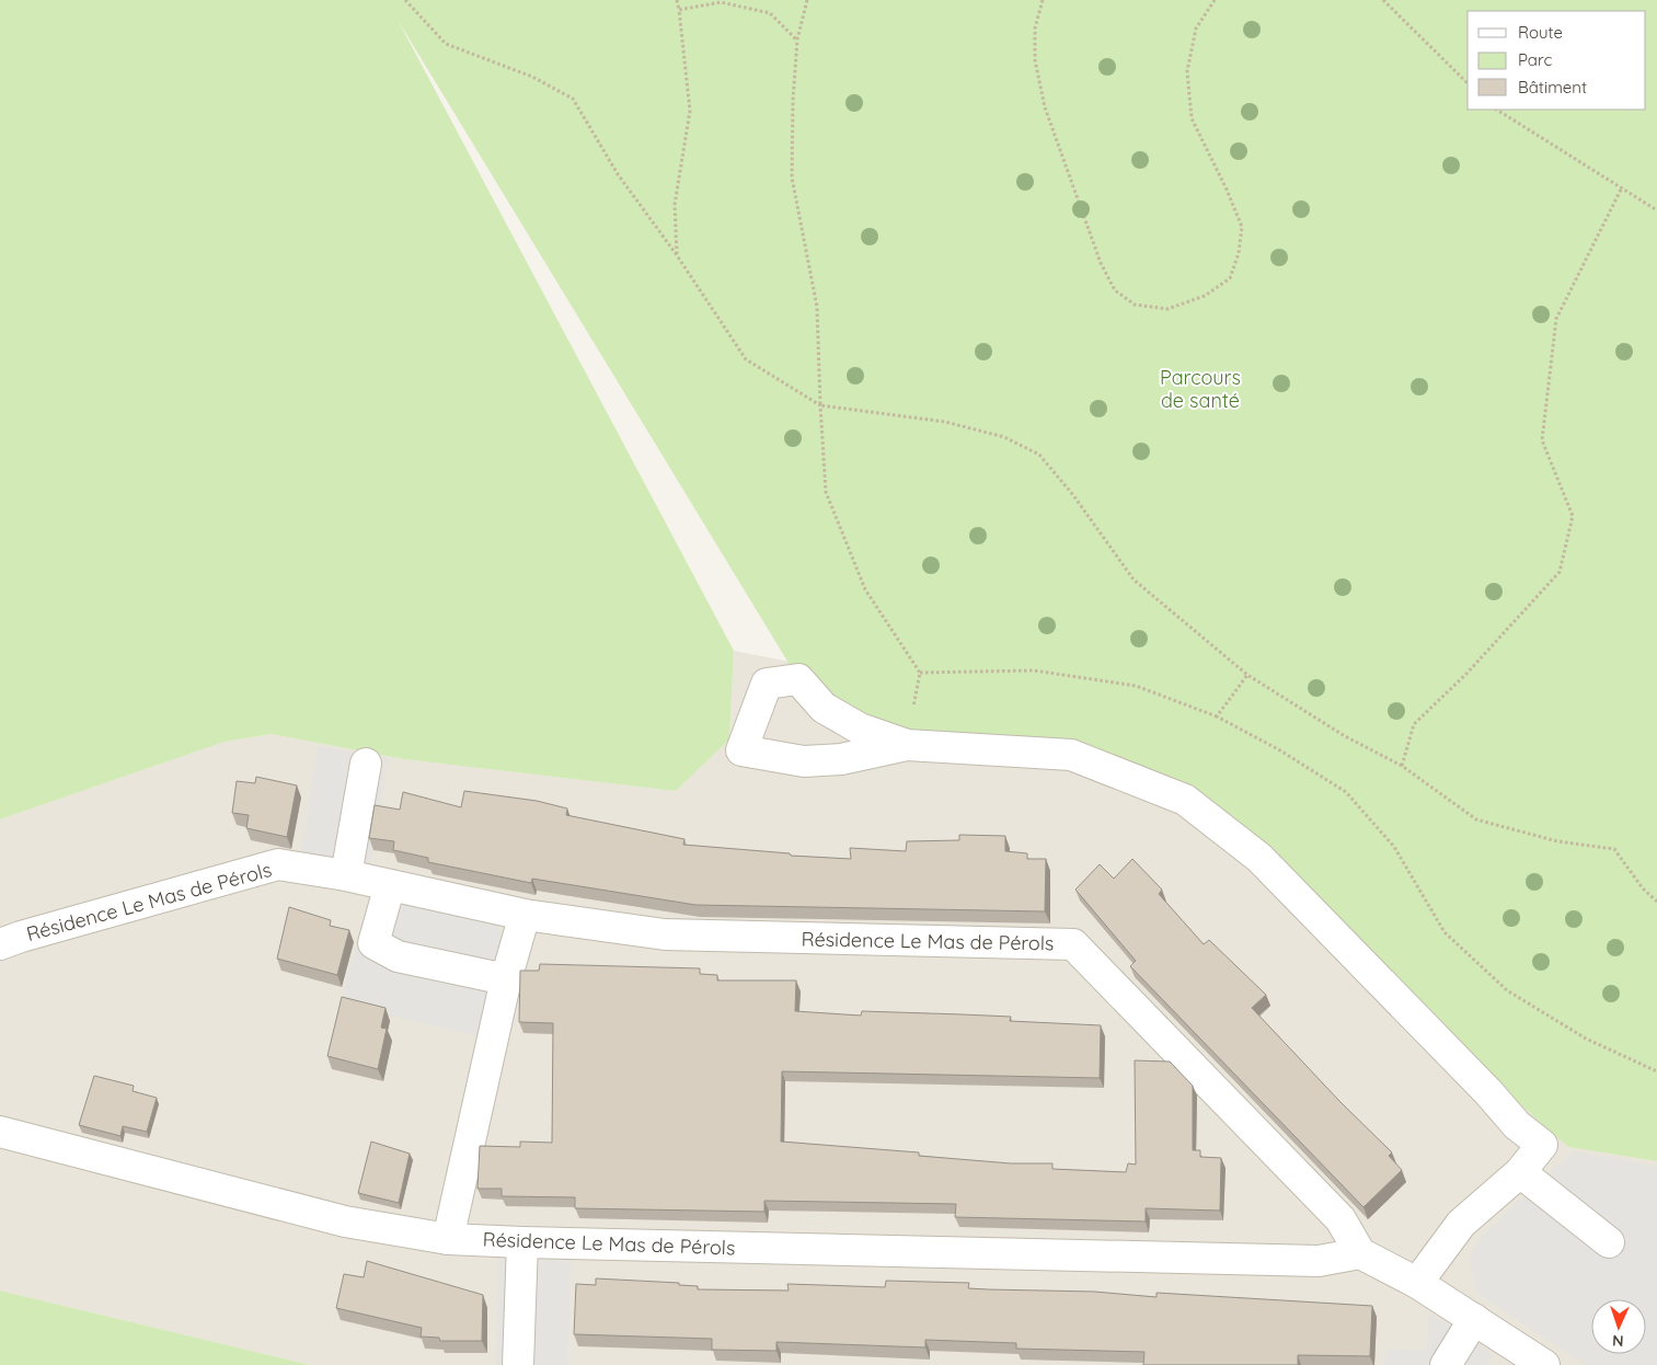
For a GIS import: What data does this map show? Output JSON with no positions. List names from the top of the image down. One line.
{"streets":{"street":["Résidence Le Mas de Pérols"]},"parks":["Parcours de santé"],"legend":["Route","Parc","Bâtiment"],"north":"bottom"}
